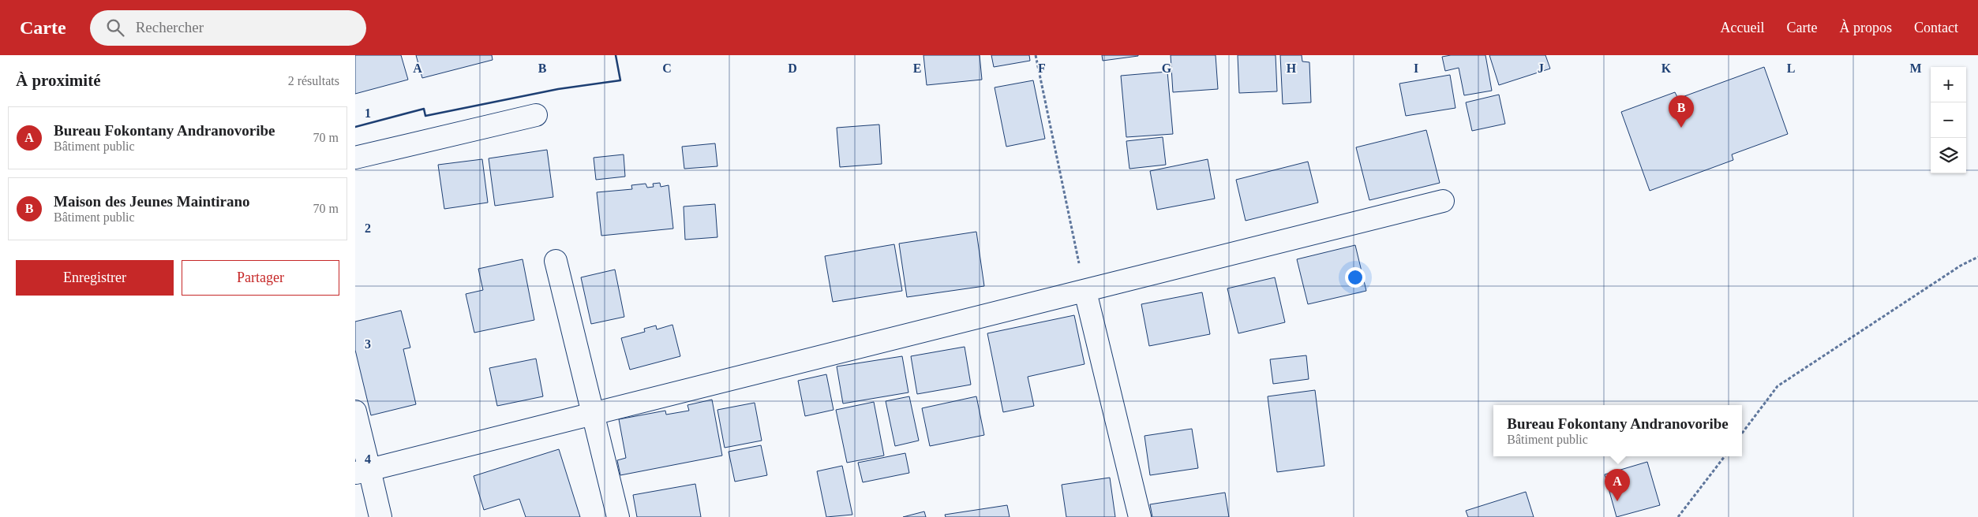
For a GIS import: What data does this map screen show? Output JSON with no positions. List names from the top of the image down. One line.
{"page":{"header":"Carte","search":"Rechercher","nav":["Accueil","Carte","À propos","Contact"],"heading":["À proximité","2 résultats"],"map_buttons":["+","−"],"pins":["B","A"],"list":[{"mark":"A","name":"Bureau Fokontany Andranovoribe","note":"Bâtiment public","value":"70 m"},{"mark":"B","name":"Maison des Jeunes Maintirano","note":"Bâtiment public","value":"70 m"}],"buttons":["Enregistrer","Partager"],"popup":["Bureau Fokontany Andranovoribe","Bâtiment public"]},"grid":{"columns":["A","B","C","D","E","F","G","H","I","J","K","L","M"],"rows":["1","2","3","4"]}}
